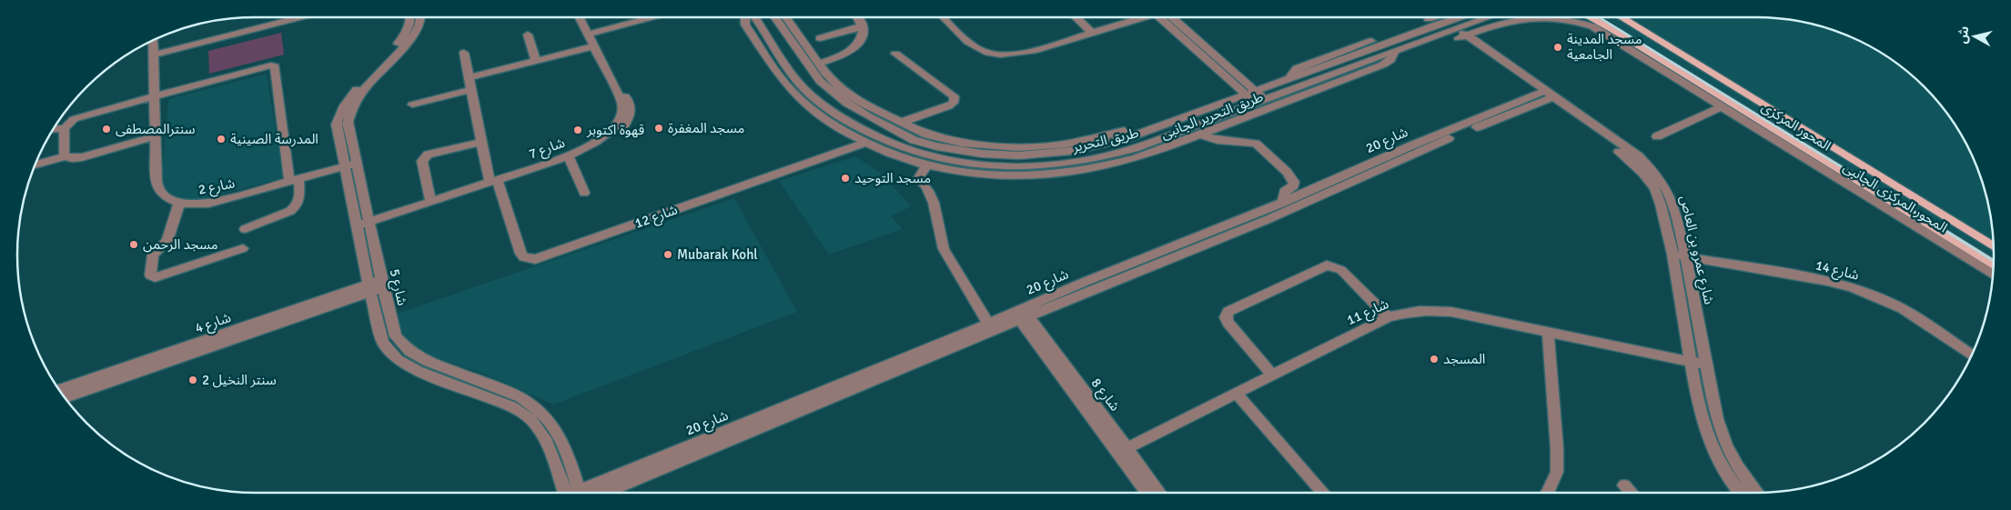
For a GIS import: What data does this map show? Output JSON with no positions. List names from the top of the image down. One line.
{"streets":{"main road":["المحور المركزى"],"street":["طريق التحرير الجانبى","طريق التحرير","شارع 20","شارع 7","شارع 2","المحور المركزى الجانبى","شارع 12","شارع عمرو بن العاص","شارع 14","شارع 5","شارع 11","شارع 4","شارع 8"]},"crossings":[["طريق التحرير الجانبى","طريق التحرير"],["طريق التحرير الجانبى","شارع 12"],["المحور المركزى","المحور المركزى الجانبى"],["طريق التحرير","المحور المركزى الجانبى"],["طريق التحرير","شارع عمرو بن العاص"],["شارع 20","شارع عمرو بن العاص"],["شارع 20","شارع 8"],["شارع 7","شارع 12"],["شارع 7","شارع 5"],["شارع 2","شارع 5"],["المحور المركزى الجانبى","شارع عمرو بن العاص"],["شارع عمرو بن العاص","شارع 14"],["شارع عمرو بن العاص","شارع 11"],["شارع 5","شارع 4"],["شارع 11","شارع 8"]],"places":["مسجد المدينة الجامعية","مسجد المغفرة","سنترالمصطفى","قهوة اكتوبر","المدرسة الصينية","مسجد التوحيد","مسجد الرحمن","Mubarak Kohl","المسجد","سنتر النخيل 2"],"north":"left"}
